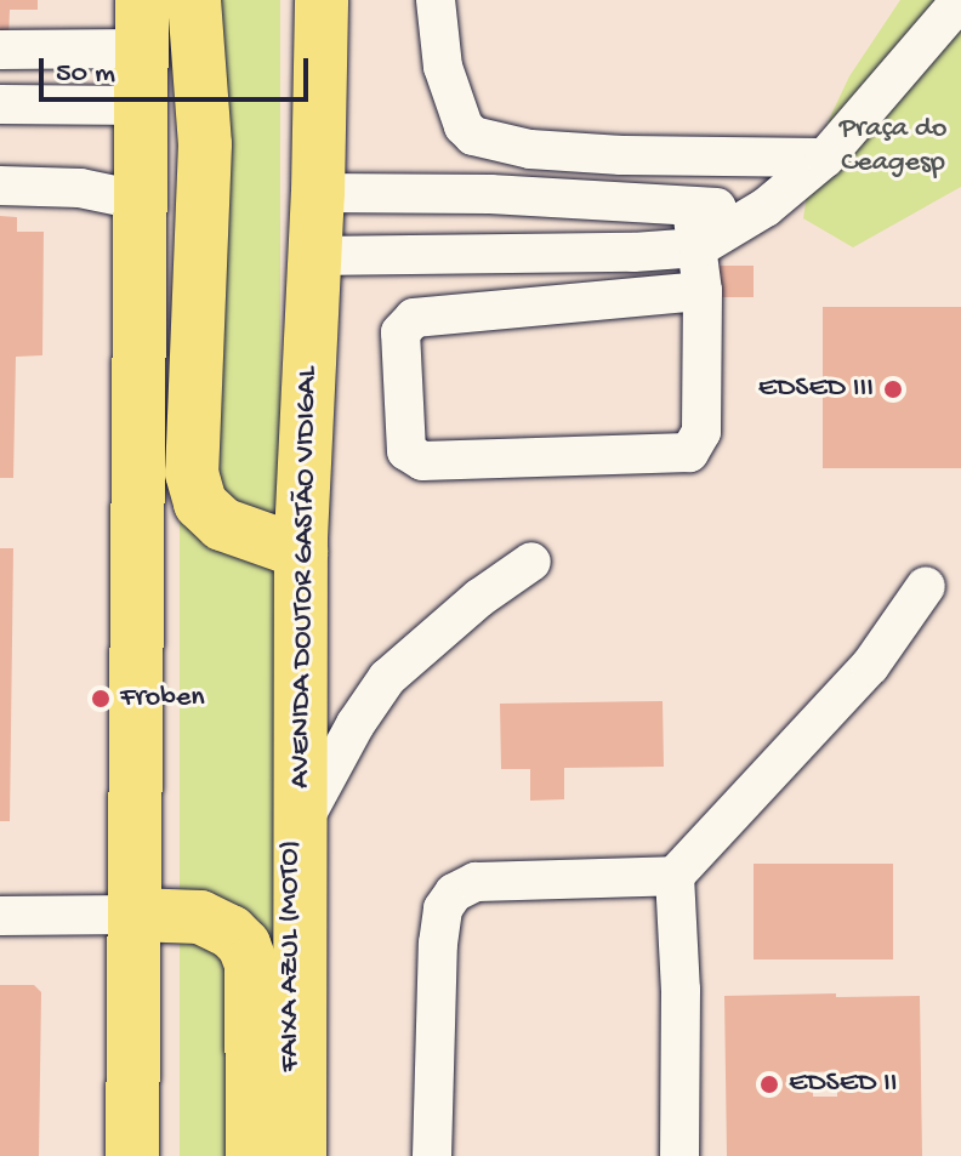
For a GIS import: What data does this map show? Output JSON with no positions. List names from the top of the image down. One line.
{"streets":{"highway":["AVENIDA DOUTOR GASTÃO VIDIGAL"],"street":["FAIXA AZUL (MOTO)"]},"crossings":[["AVENIDA DOUTOR GASTÃO VIDIGAL","FAIXA AZUL (MOTO)"]],"parks":["Praça do Ceagesp"],"places":["EDSED III","Froben","EDSED II"],"scale_bar":"50 m"}
